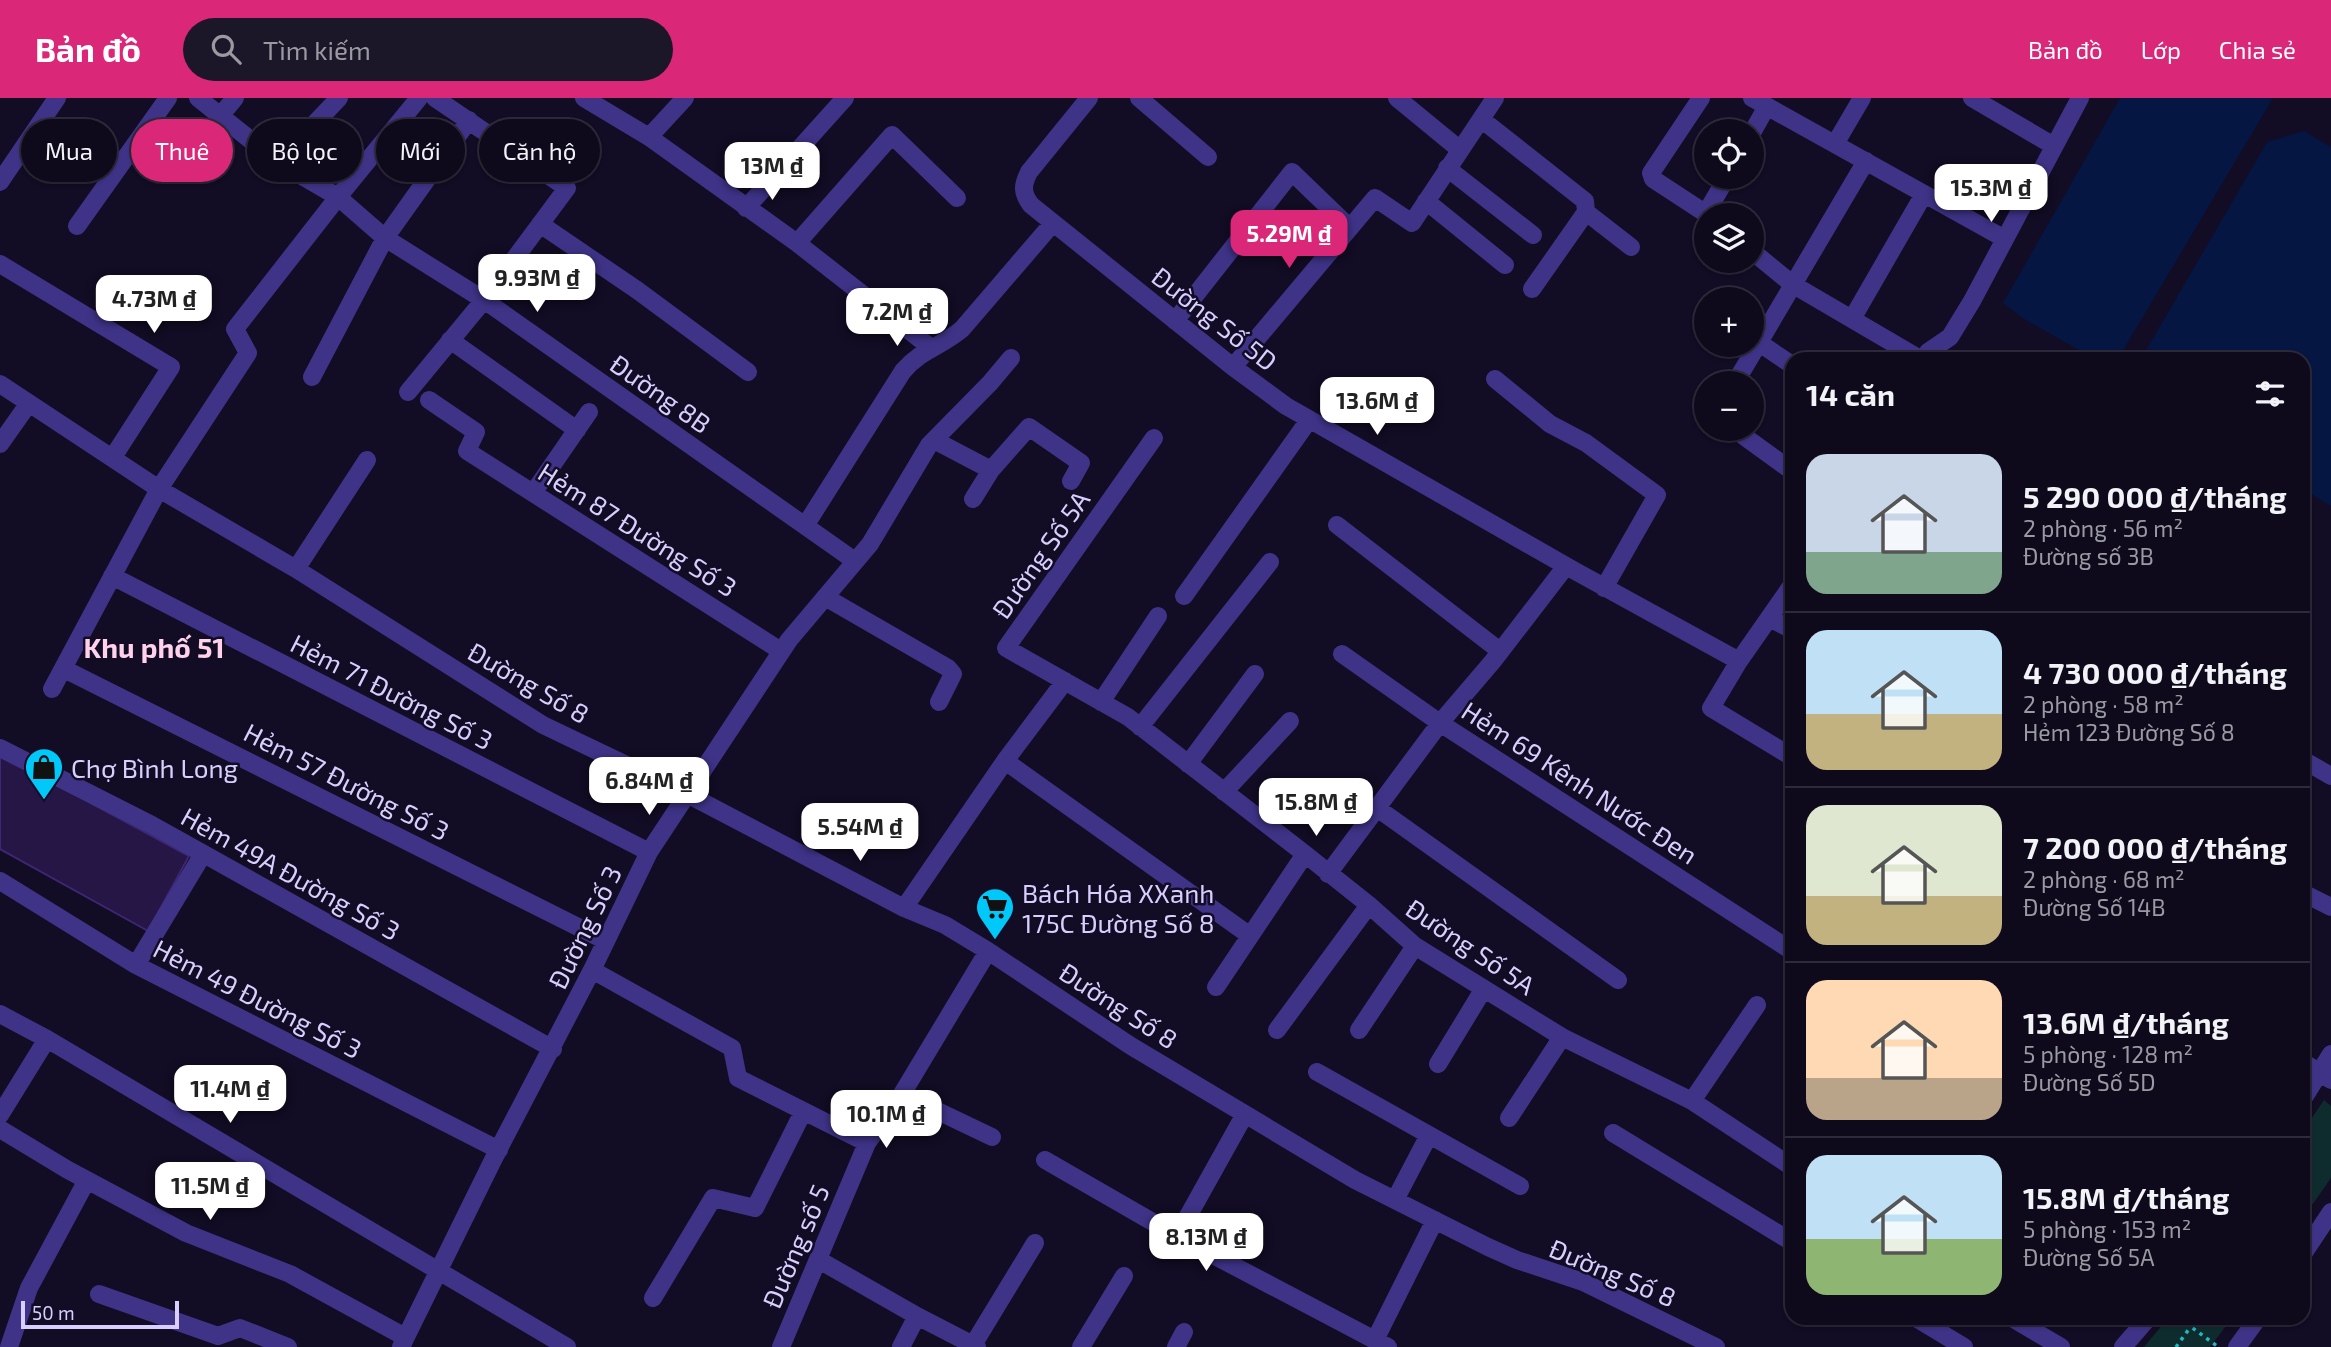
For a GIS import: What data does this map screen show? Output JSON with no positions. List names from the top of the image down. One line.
{"streets":{"street":["Đường Số 5D","Đường 8B","Hẻm 87 Đường Số 3","Đường Số 5A","Đường Số 8","Hẻm 71 Đường Số 3","Hẻm 57 Đường Số 3","Hẻm 69 Kênh Nước Đen","Hẻm 49A Đường Số 3","Đường Số 3","Hẻm 49 Đường Số 3","Đường số 5"]},"crossings":[["Đường 8B","Đường Số 3"],["Hẻm 87 Đường Số 3","Đường Số 3"],["Đường Số 8","Đường Số 3"],["Đường Số 8","Đường số 5"],["Hẻm 71 Đường Số 3","Đường Số 3"],["Hẻm 57 Đường Số 3","Đường Số 3"],["Hẻm 49A Đường Số 3","Đường Số 3"],["Đường Số 3","Hẻm 49 Đường Số 3"]],"districts":["Khu phố 51"],"places":{"shop":["Chợ Bình Long"],"supermarket":["Bách Hóa XXanh 175C Đường Số 8"]},"scale_bar":"50 m","page":{"header":"Bản đồ","search":"Tìm kiếm","nav":["Bản đồ","Lớp","Chia sẻ"],"map_buttons":["+","−"],"chip":["Mua","Thuê","Bộ lọc","Mới","Căn hộ"],"price":["13M ₫","15.3M ₫","5.29M ₫","9.93M ₫","4.73M ₫","7.2M ₫","13.6M ₫","6.84M ₫","15.8M ₫","5.54M ₫","11.4M ₫","10.1M ₫","11.5M ₫","8.13M ₫"],"heading":"14 căn","list":[{"name":"5 290 000 ₫/tháng","note":"2 phòng · 56 m² · Đường số 3B"},{"name":"4 730 000 ₫/tháng","note":"2 phòng · 58 m² · Hẻm 123 Đường Số 8"},{"name":"7 200 000 ₫/tháng","note":"2 phòng · 68 m² · Đường Số 14B"},{"name":"13.6M ₫/tháng","note":"5 phòng · 128 m² · Đường Số 5D"},{"name":"15.8M ₫/tháng","note":"5 phòng · 153 m² · Đường Số 5A"}],"scale":"50 m"}}
